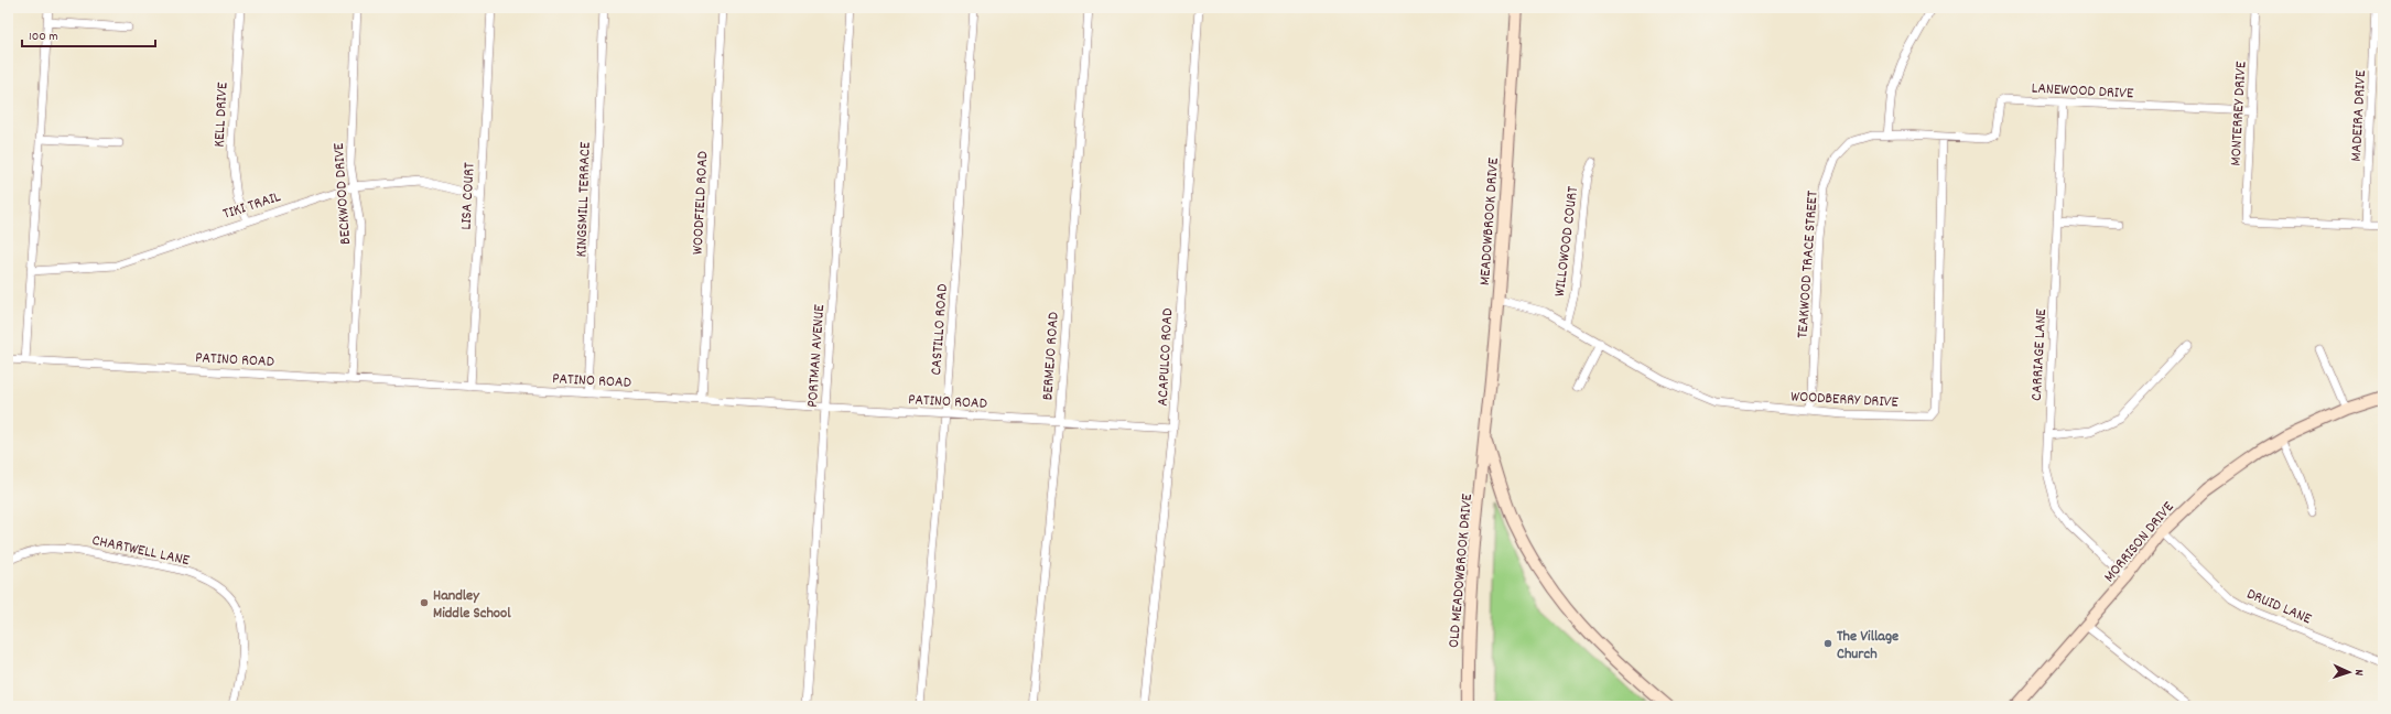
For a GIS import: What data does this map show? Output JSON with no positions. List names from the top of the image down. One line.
{"streets":{"street":["LANEWOOD DRIVE","MONTERREY DRIVE","KELL DRIVE","MADEIRA DRIVE","BECKWOOD DRIVE","LISA COURT","KINGSMILL TERRACE","WOODFIELD ROAD","TIKI TRAIL","MEADOWBROOK DRIVE","WILLOWOOD COURT","TEAKWOOD TRACE STREET","CASTILLO ROAD","CARRIAGE LANE","PORTMAN AVENUE","BERMEJO ROAD","ACAPULCO ROAD","PATINO ROAD","WOODBERRY DRIVE","MORRISON DRIVE","CHARTWELL LANE","OLD MEADOWBROOK DRIVE","DRUID LANE"]},"crossings":[["LANEWOOD DRIVE","MONTERREY DRIVE"],["LANEWOOD DRIVE","TEAKWOOD TRACE STREET"],["LANEWOOD DRIVE","CARRIAGE LANE"],["LANEWOOD DRIVE","WOODBERRY DRIVE"],["MONTERREY DRIVE","MADEIRA DRIVE"],["KELL DRIVE","TIKI TRAIL"],["BECKWOOD DRIVE","TIKI TRAIL"],["BECKWOOD DRIVE","PATINO ROAD"],["LISA COURT","TIKI TRAIL"],["LISA COURT","PATINO ROAD"],["KINGSMILL TERRACE","PATINO ROAD"],["WOODFIELD ROAD","PATINO ROAD"],["MEADOWBROOK DRIVE","WOODBERRY DRIVE"],["MEADOWBROOK DRIVE","OLD MEADOWBROOK DRIVE"],["WILLOWOOD COURT","WOODBERRY DRIVE"],["TEAKWOOD TRACE STREET","WOODBERRY DRIVE"],["CASTILLO ROAD","PATINO ROAD"],["CARRIAGE LANE","MORRISON DRIVE"],["PORTMAN AVENUE","PATINO ROAD"],["BERMEJO ROAD","PATINO ROAD"],["ACAPULCO ROAD","PATINO ROAD"],["MORRISON DRIVE","DRUID LANE"]],"places":["Handley Middle School","The Village Church"],"scale_bar":"100 m","north":"right"}
